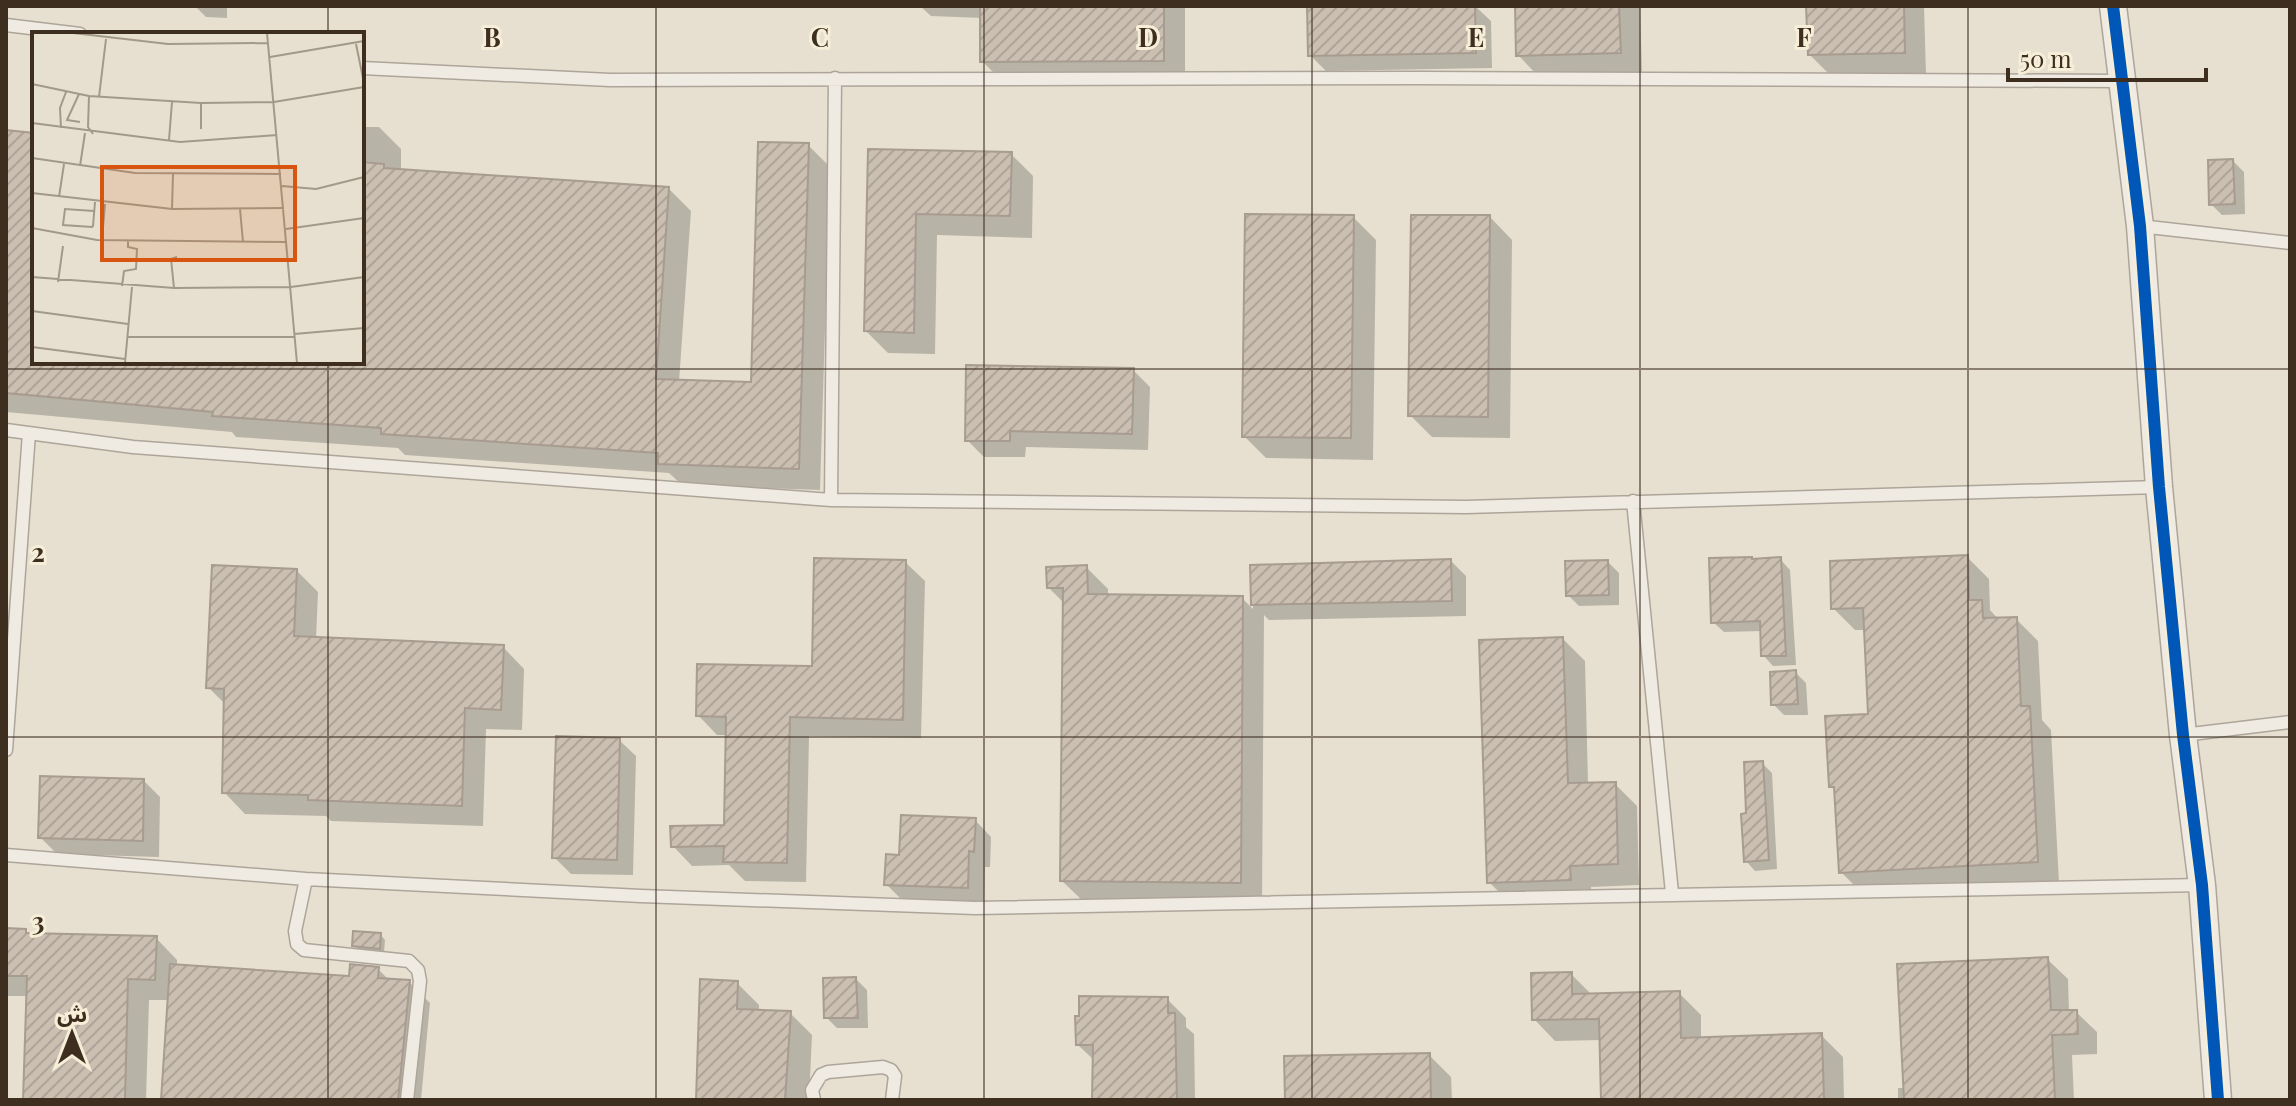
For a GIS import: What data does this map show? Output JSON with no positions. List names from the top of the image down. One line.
{"scale_bar":"50 m","north":"top","grid":{"columns":["B","C","D","E","F"],"rows":["2","3"]}}
